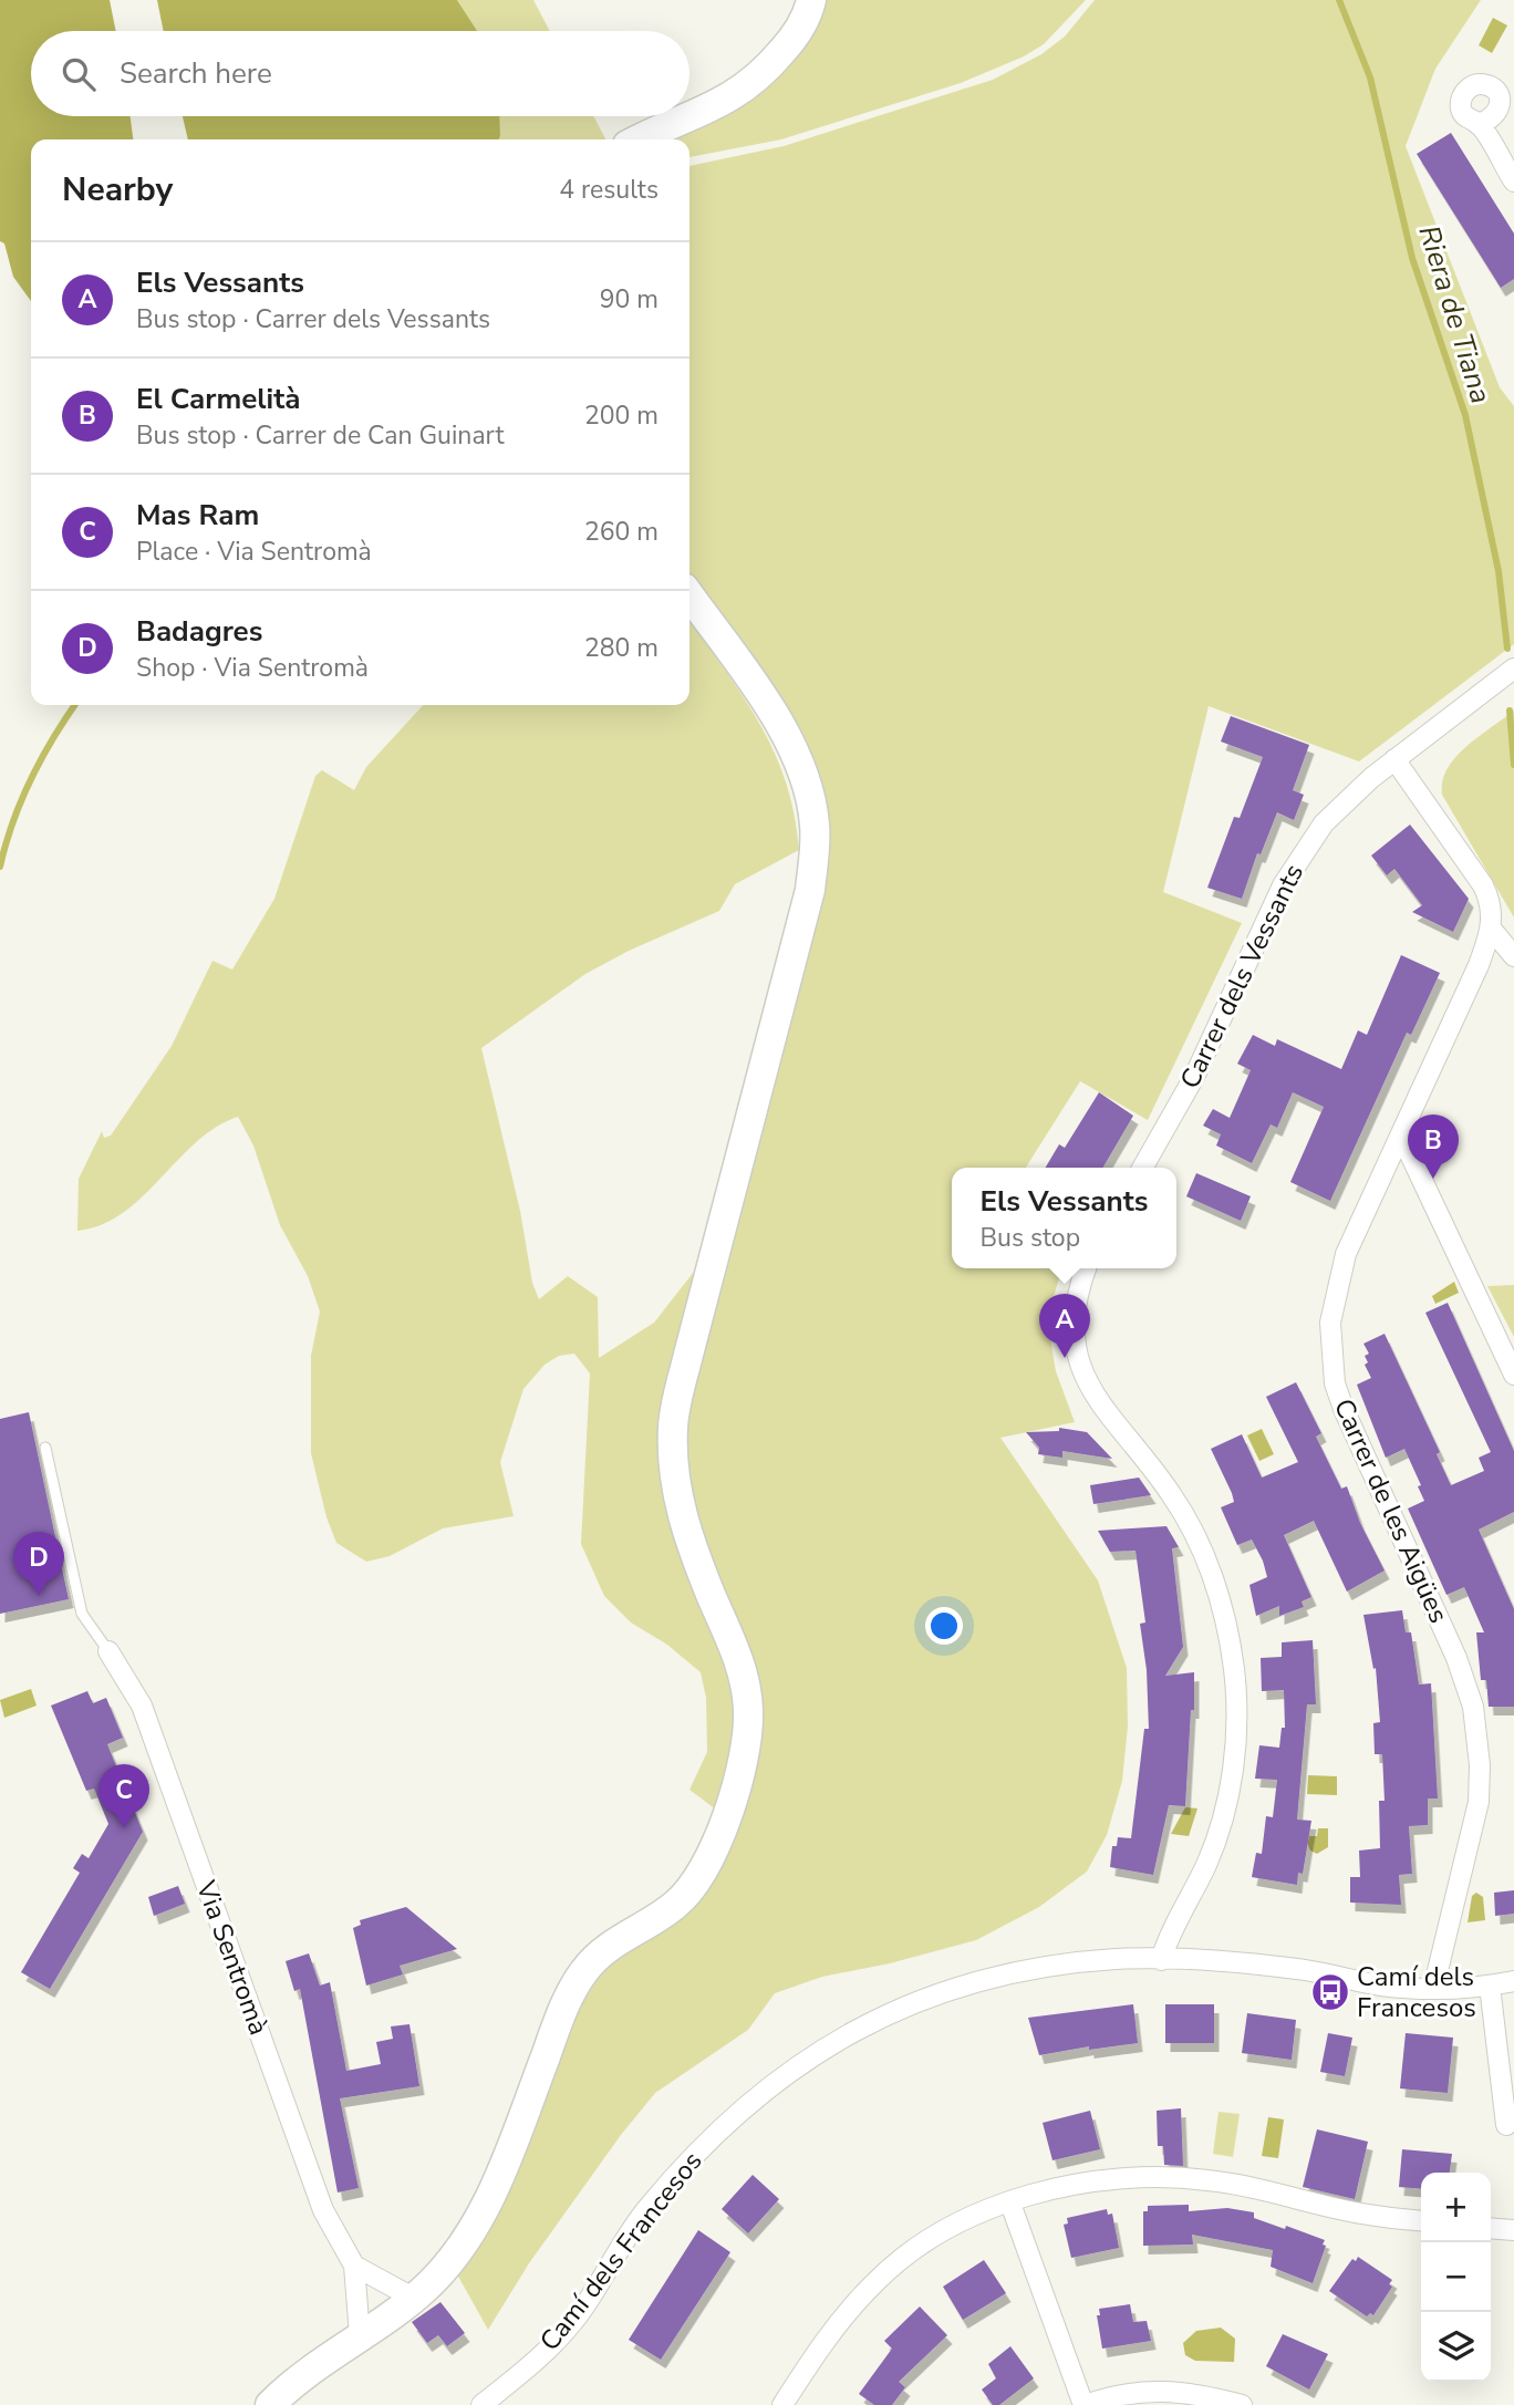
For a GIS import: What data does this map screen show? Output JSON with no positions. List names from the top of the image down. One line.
{"streets":{"street":["Carrer dels Vessants","Carrer de les Aigües","Via Sentromà","Camí dels Francesos"]},"crossings":[["Carrer de les Aigües","Camí dels Francesos"]],"water":["Riera de Tiana"],"places":{"bus stop":["Camí dels Francesos"]},"page":{"search":"Search here","heading":["Nearby","4 results"],"list":[{"mark":"A","name":"Els Vessants","note":"Bus stop · Carrer dels Vessants","value":"90 m"},{"mark":"B","name":"El Carmelità","note":"Bus stop · Carrer de Can Guinart","value":"200 m"},{"mark":"C","name":"Mas Ram","note":"Place · Via Sentromà","value":"260 m"},{"mark":"D","name":"Badagres","note":"Shop · Via Sentromà","value":"280 m"}],"pins":["B","A","D","C"],"popup":["Els Vessants","Bus stop"],"map_buttons":["+","−"]}}
